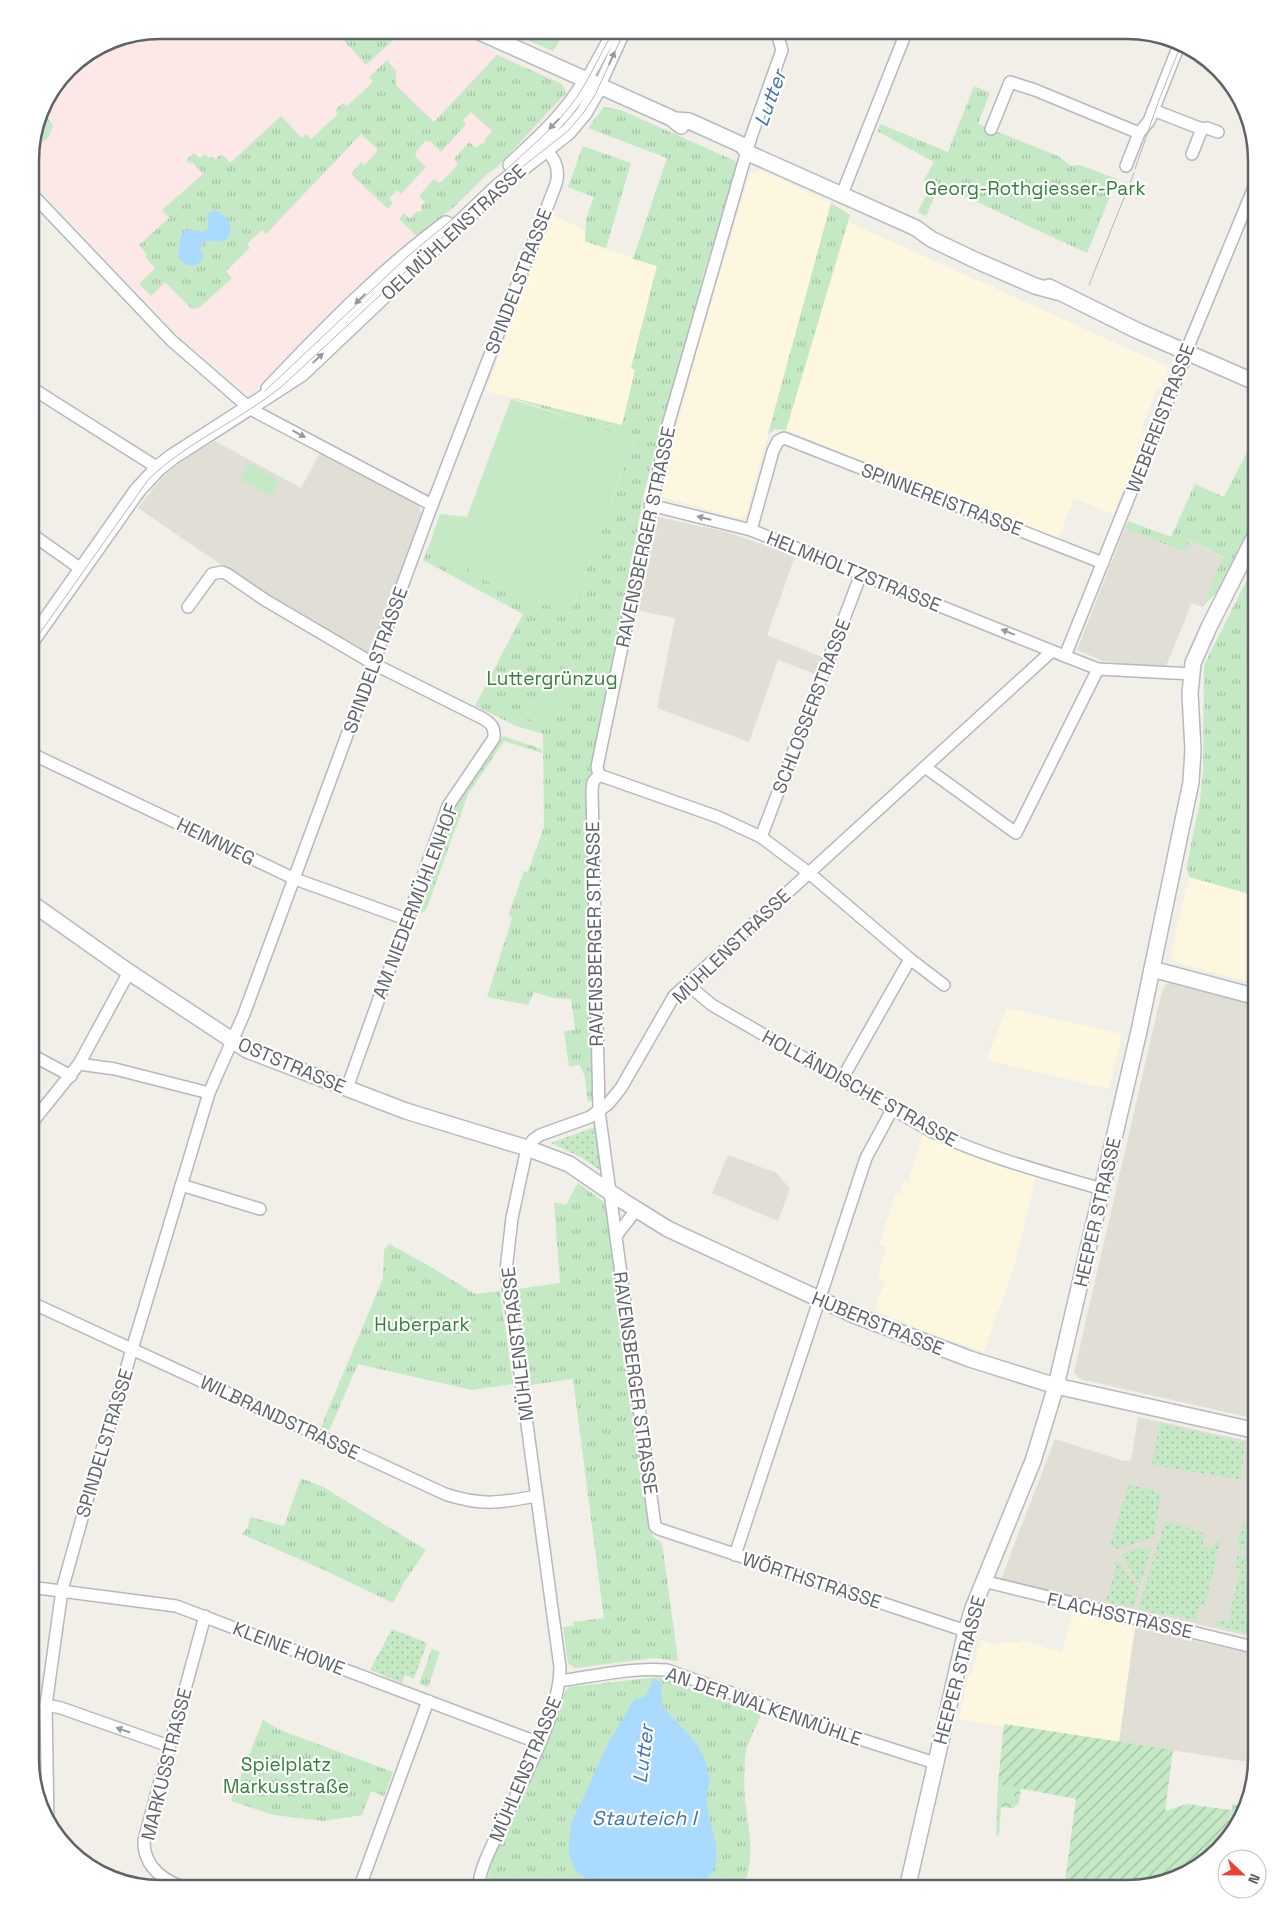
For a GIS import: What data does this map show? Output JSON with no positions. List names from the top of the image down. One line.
{"streets":{"street":["OELMÜHLENSTRASSE","SPINDELSTRASSE","WEBEREISTRASSE","SPINNEREISTRASSE","RAVENSBERGER STRASSE","HELMHOLTZSTRASSE","SCHLOSSERSTRASSE","HEIMWEG","AM NIEDERMÜHLENHOF","MÜHLENSTRASSE","OSTSTRASSE","HOLLÄNDISCHE STRASSE","HEEPER STRASSE","HUBERSTRASSE","WILBRANDSTRASSE","WÖRTHSTRASSE","FLACHSSTRASSE","KLEINE HOWE","AN DER WALKENMÜHLE","MARKUSSTRASSE"]},"crossings":[["OELMÜHLENSTRASSE","SPINDELSTRASSE"],["SPINDELSTRASSE","HEIMWEG"],["SPINDELSTRASSE","AM NIEDERMÜHLENHOF"],["SPINDELSTRASSE","OSTSTRASSE"],["SPINDELSTRASSE","WILBRANDSTRASSE"],["SPINDELSTRASSE","KLEINE HOWE"],["WEBEREISTRASSE","SPINNEREISTRASSE"],["SPINNEREISTRASSE","HELMHOLTZSTRASSE"],["RAVENSBERGER STRASSE","HELMHOLTZSTRASSE"],["RAVENSBERGER STRASSE","MÜHLENSTRASSE"],["RAVENSBERGER STRASSE","HUBERSTRASSE"],["RAVENSBERGER STRASSE","WÖRTHSTRASSE"],["HELMHOLTZSTRASSE","SCHLOSSERSTRASSE"],["HELMHOLTZSTRASSE","MÜHLENSTRASSE"],["HEIMWEG","AM NIEDERMÜHLENHOF"],["AM NIEDERMÜHLENHOF","OSTSTRASSE"],["MÜHLENSTRASSE","OSTSTRASSE"],["MÜHLENSTRASSE","HOLLÄNDISCHE STRASSE"],["MÜHLENSTRASSE","HUBERSTRASSE"],["MÜHLENSTRASSE","WILBRANDSTRASSE"],["MÜHLENSTRASSE","KLEINE HOWE"],["MÜHLENSTRASSE","AN DER WALKENMÜHLE"],["OSTSTRASSE","HUBERSTRASSE"],["HOLLÄNDISCHE STRASSE","HEEPER STRASSE"],["HEEPER STRASSE","HUBERSTRASSE"],["HEEPER STRASSE","WÖRTHSTRASSE"],["HEEPER STRASSE","FLACHSSTRASSE"],["HEEPER STRASSE","AN DER WALKENMÜHLE"],["KLEINE HOWE","MARKUSSTRASSE"]],"one_way":["HELMHOLTZSTRASSE"],"water":["Lutter","Stauteich I"],"parks":["Georg-Rothgiesser-Park","Luttergrünzug","Huberpark","Spielplatz Markusstraße"],"north":"right"}
